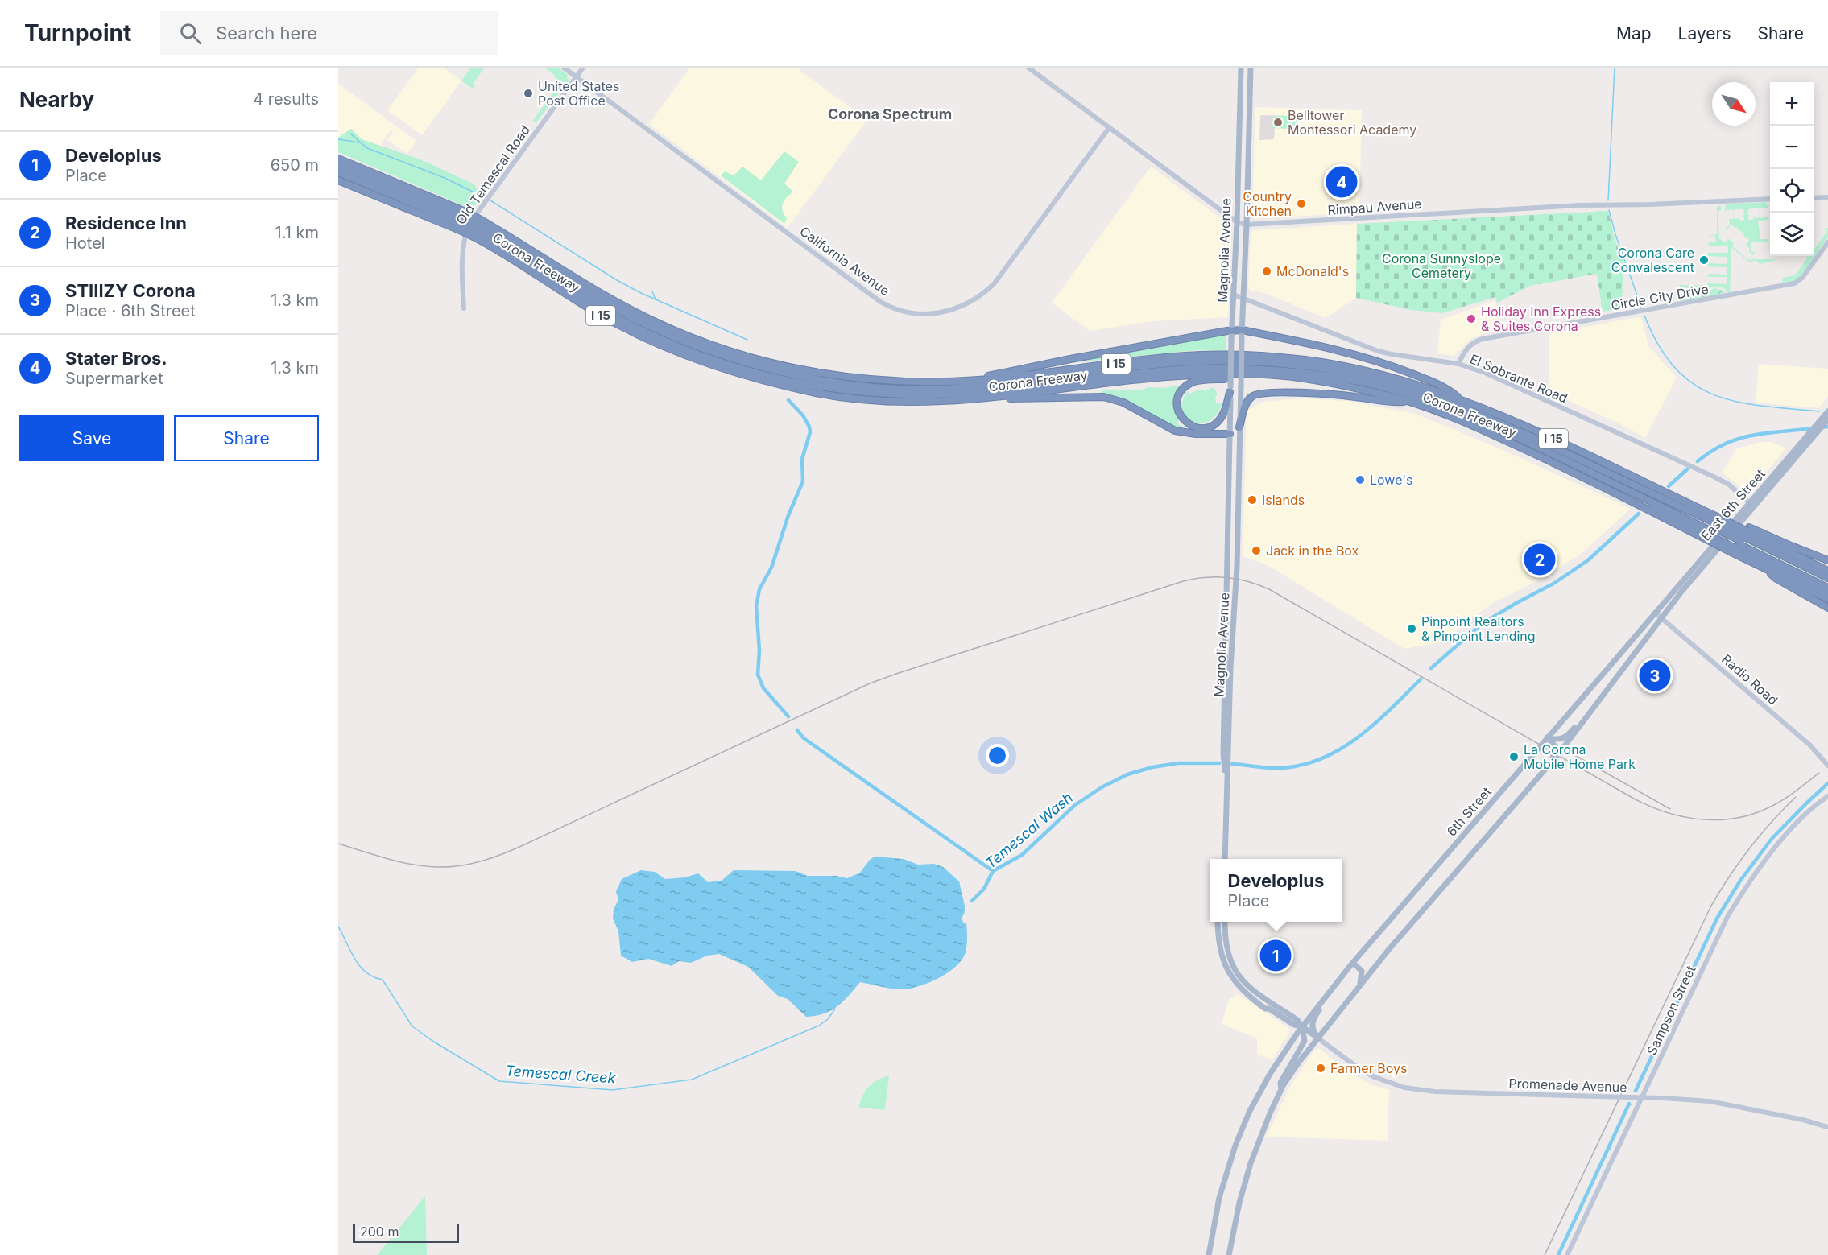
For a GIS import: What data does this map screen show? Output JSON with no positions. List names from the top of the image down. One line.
{"streets":{"highway":["Corona Freeway","I 15"],"main road":["Old Temescal Road","Rimpau Avenue","Magnolia Avenue","California Avenue","Circle City Drive","El Sobrante Road","East 6th Street","Radio Road","6th Street","Sampson Street","Promenade Avenue"]},"crossings":[["Old Temescal Road","California Avenue"],["Rimpau Avenue","Magnolia Avenue"],["Rimpau Avenue","California Avenue"],["Magnolia Avenue","El Sobrante Road"],["Circle City Drive","El Sobrante Road"],["El Sobrante Road","East 6th Street"],["East 6th Street","Radio Road"],["East 6th Street","6th Street"],["Radio Road","6th Street"]],"districts":["Corona Spectrum"],"water":["Temescal Wash","Temescal Creek"],"parks":["Corona Sunnyslope Cemetery"],"places":["United States Post Office","Belltower Montessori Academy","Country Kitchen","Corona Care Convalescent","McDonald's","Holiday Inn Express & Suites Corona","Lowe's","Islands","Jack in the Box","Pinpoint Realtors & Pinpoint Lending","La Corona Mobile Home Park","Farmer Boys"],"scale_bar":"200 m","north":"bottom right","page":{"header":"Turnpoint","search":"Search here","nav":["Map","Layers","Share"],"heading":["Nearby","4 results"],"map_buttons":["+","−"],"list":[{"mark":"1","name":"Developlus","note":"Place","value":"650 m"},{"mark":"2","name":"Residence Inn","note":"Hotel","value":"1.1 km"},{"mark":"3","name":"STIIIZY Corona","note":"Place · 6th Street","value":"1.3 km"},{"mark":"4","name":"Stater Bros.","note":"Supermarket","value":"1.3 km"}],"pins":["4","2","3","1"],"buttons":["Save","Share"],"popup":["Developlus","Place"],"scale":"200 m"}}
